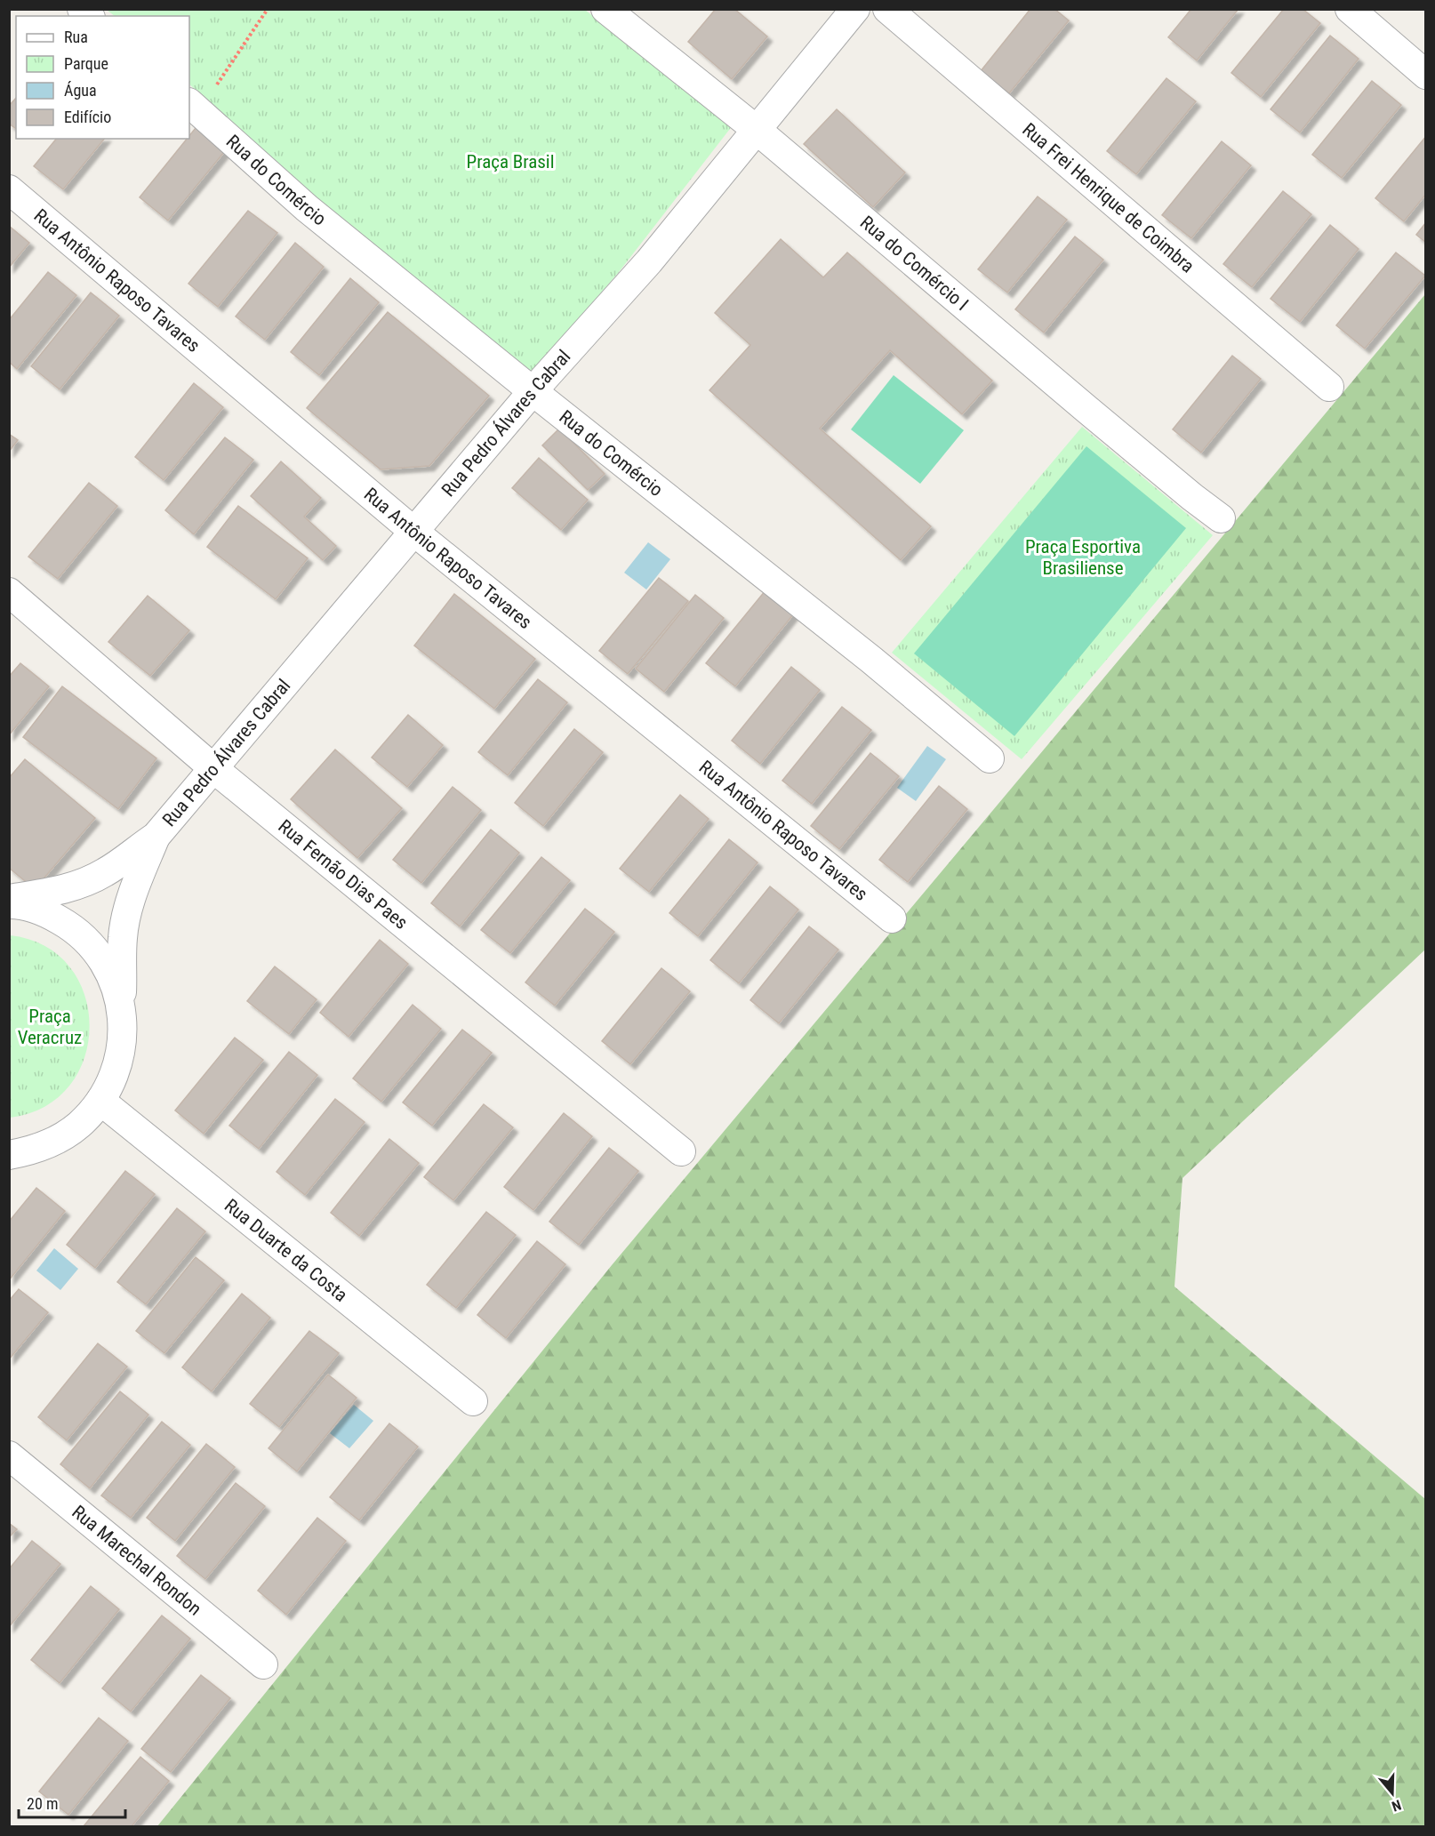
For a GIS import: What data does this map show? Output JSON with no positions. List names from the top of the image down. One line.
{"streets":{"street":["Rua do Comércio","Rua Frei Henrique de Coimbra","Rua do Comércio I","Rua Antônio Raposo Tavares","Rua Pedro Álvares Cabral","Rua Fernão Dias Paes","Rua Duarte da Costa","Rua Marechal Rondon"]},"crossings":[["Rua do Comércio","Rua Pedro Álvares Cabral"],["Rua do Comércio I","Rua Pedro Álvares Cabral"],["Rua Antônio Raposo Tavares","Rua Pedro Álvares Cabral"],["Rua Pedro Álvares Cabral","Rua Fernão Dias Paes"]],"parks":["Praça Brasil","Praça Esportiva Brasiliense","Praça Veracruz"],"legend":["Rua","Parque","Água","Edifício"],"scale_bar":"20 m","north":"bottom"}
